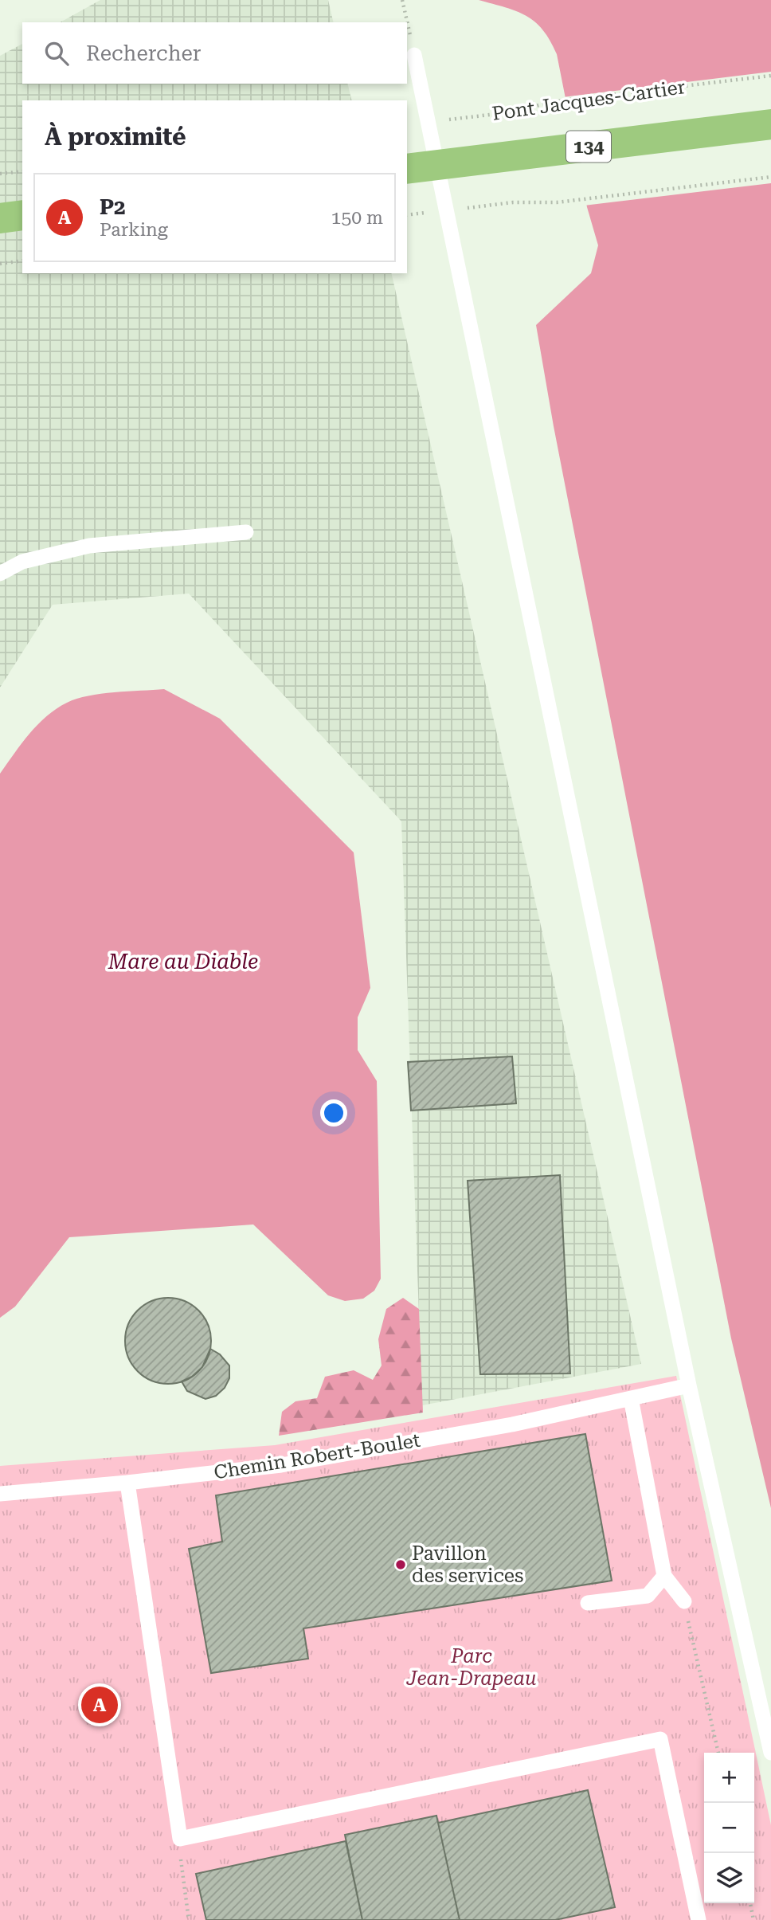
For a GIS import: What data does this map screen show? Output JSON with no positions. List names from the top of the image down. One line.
{"streets":{"main road":["134"],"lane":["Chemin Robert-Boulet"],"path":["Pont Jacques-Cartier"]},"water":["Mare au Diable"],"parks":["Parc Jean-Drapeau"],"places":["Pavillon des services"],"page":{"search":"Rechercher","heading":"À proximité","list":[{"mark":"A","name":"P2","note":"Parking","value":"150 m"}],"pins":"A","map_buttons":["+","−"]}}
